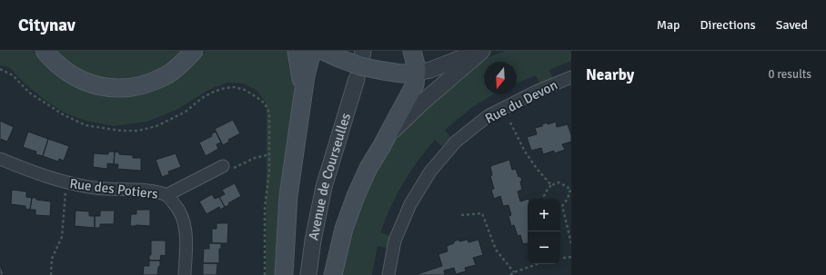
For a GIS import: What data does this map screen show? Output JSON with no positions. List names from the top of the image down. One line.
{"streets":{"street":["Rue du Devon","Avenue de Courseulles","Rue des Potiers"]},"north":"bottom","page":{"header":"Citynav","nav":["Map","Directions","Saved"],"heading":["Nearby","0 results"],"map_buttons":["+","−"]}}
